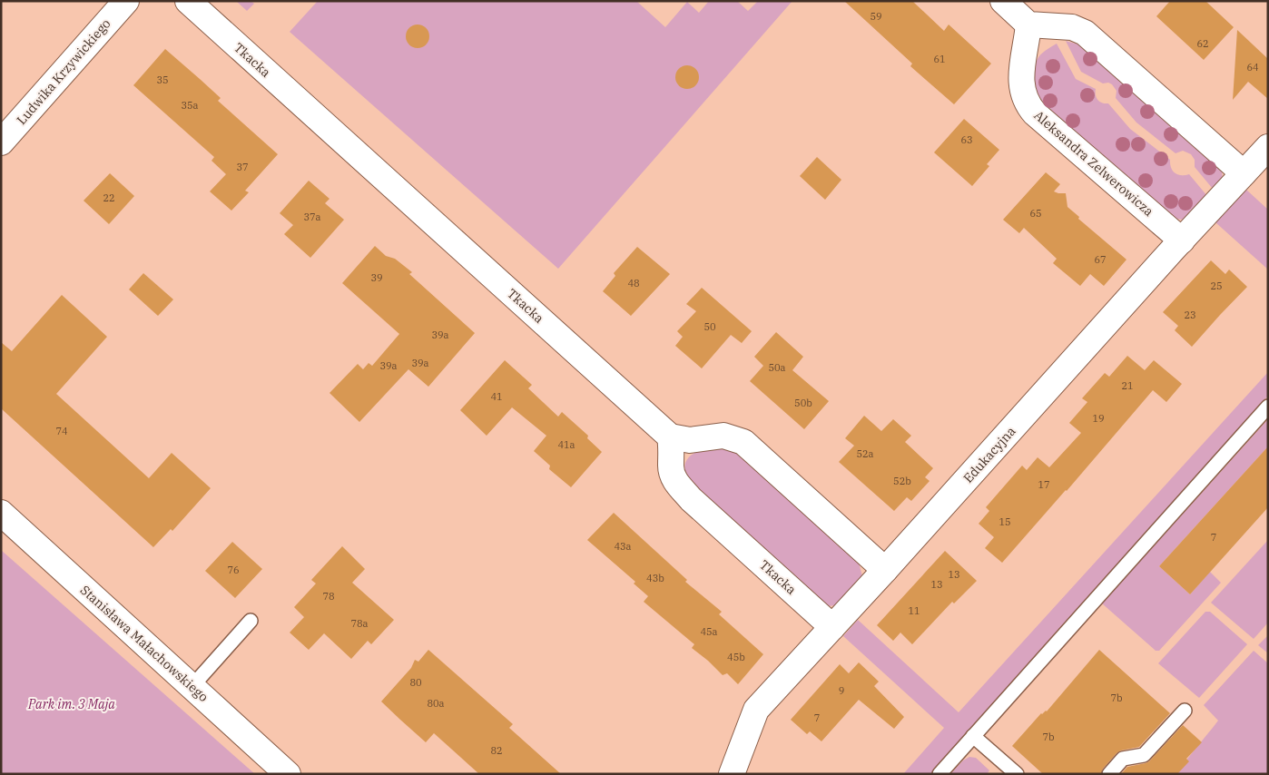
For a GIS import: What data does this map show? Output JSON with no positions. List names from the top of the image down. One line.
{"streets":{"street":["Tkacka","Ludwika Krzywickiego","Aleksandra Zelwerowicza","Edukacyjna","Stanisława Małachowskiego"]},"crossings":[["Tkacka","Edukacyjna"],["Aleksandra Zelwerowicza","Edukacyjna"]],"parks":["Park im. 3 Maja"],"house_numbers":["59","62","61","64","35","35a","63","37","22","65","37a","67","39","48","25","23","50","39a","39a","39a","50a","21","41","50b","19","74","41a","52a","52b","17","15","7","43a","76","13","43b","13","78","11","78a","45a","45b","80","9","7b","80a","7","7b","82"]}
